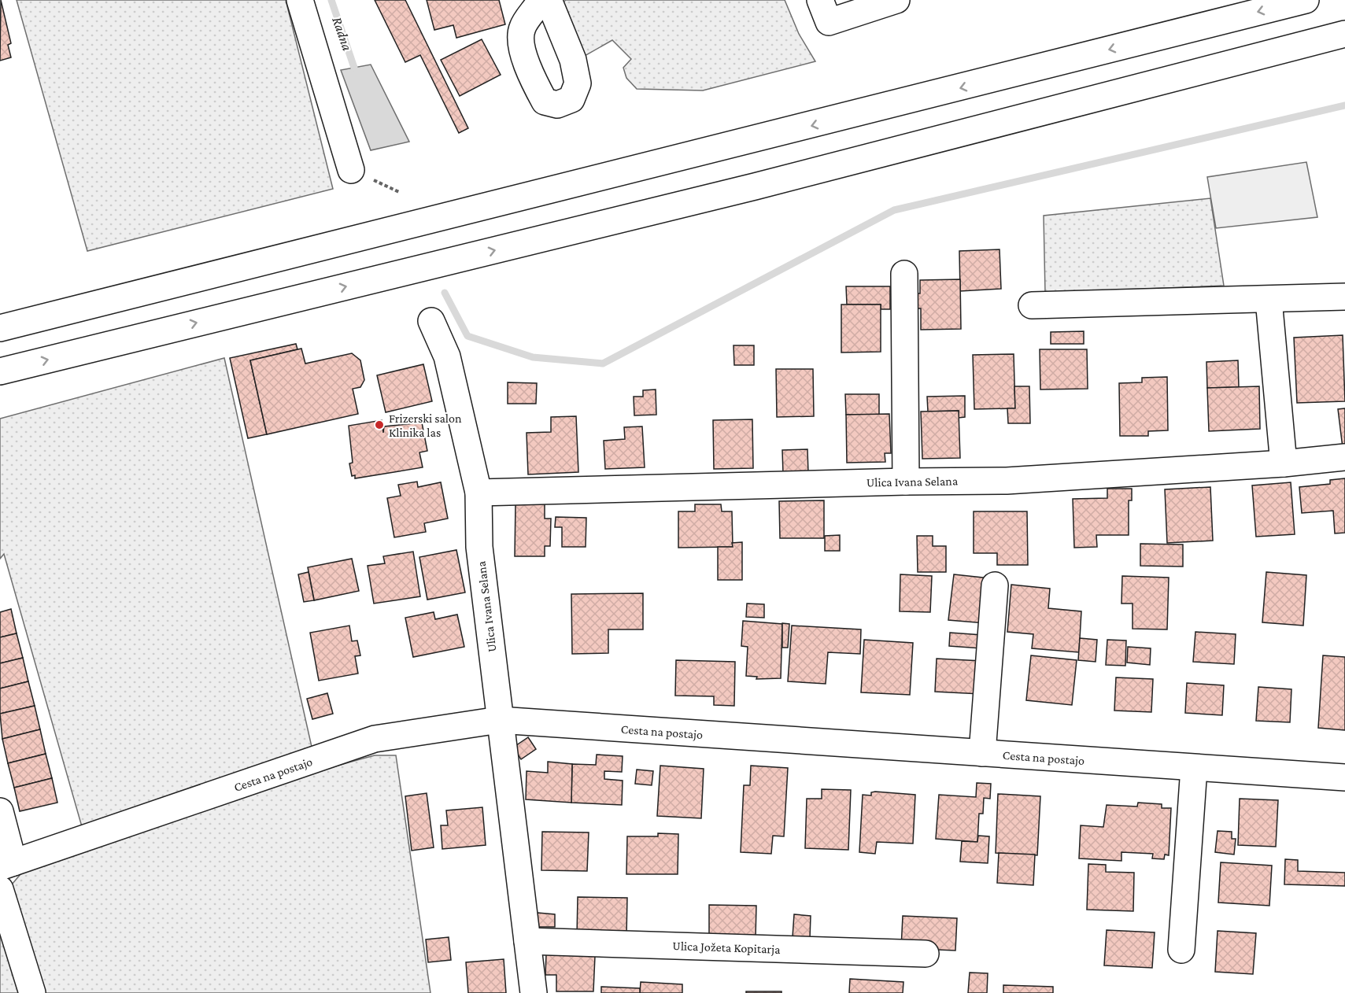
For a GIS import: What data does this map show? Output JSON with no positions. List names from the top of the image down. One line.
{"streets":{"main road":["Ulica Ivana Selana","Cesta na postajo","Ulica Jožeta Kopitarja"]},"crossings":[["Ulica Ivana Selana","Cesta na postajo"]],"water":["Radna"],"places":["Frizerski salon Klinika las"]}
